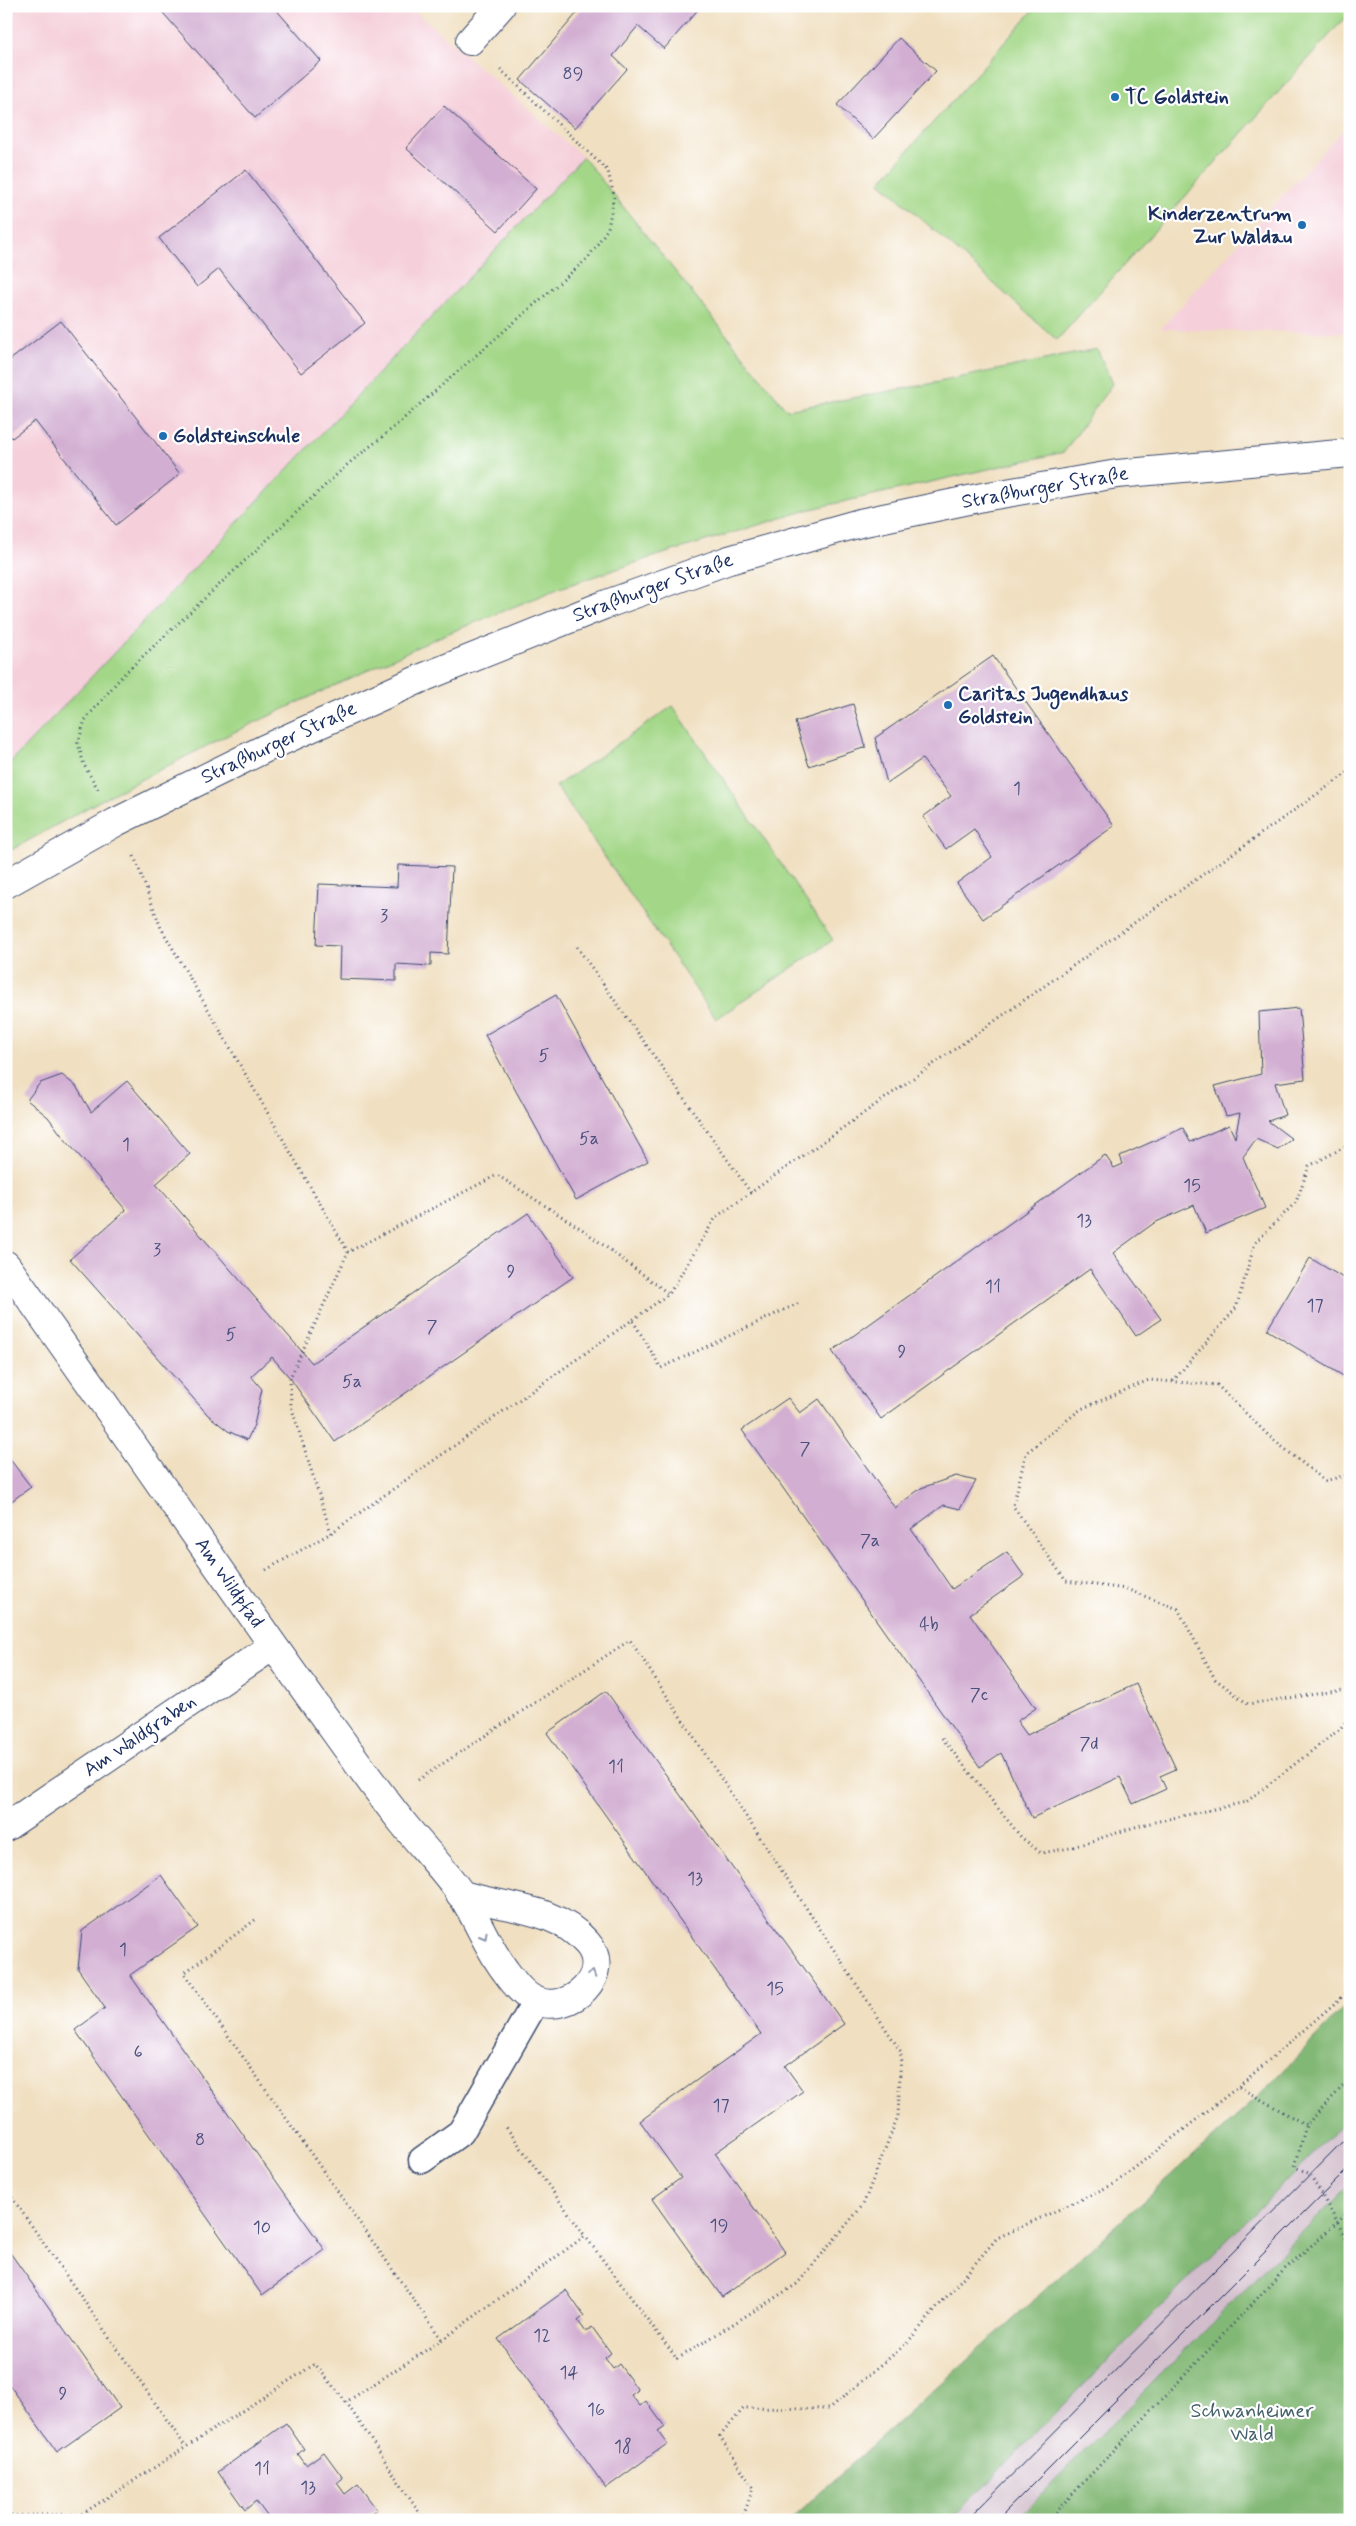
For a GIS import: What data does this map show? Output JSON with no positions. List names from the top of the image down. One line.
{"streets":{"street":["Straßburger Straße","Am Wildpfad","Am Waldgraben"]},"crossings":[["Am Wildpfad","Am Waldgraben"]],"parks":["Schwanheimer Wald"],"places":["TC Goldstein","Kinderzentrum Zur Waldau","Goldsteinschule","Caritas Jugendhaus Goldstein"],"house_numbers":["89","1","3","5","5a","1","15","13","3","9","11","17","7","5","9","5a","7","7a","4b","7c","7d","11","13","1","15","6","17","8","19","10","12","14","9","16","18","11","13"]}
